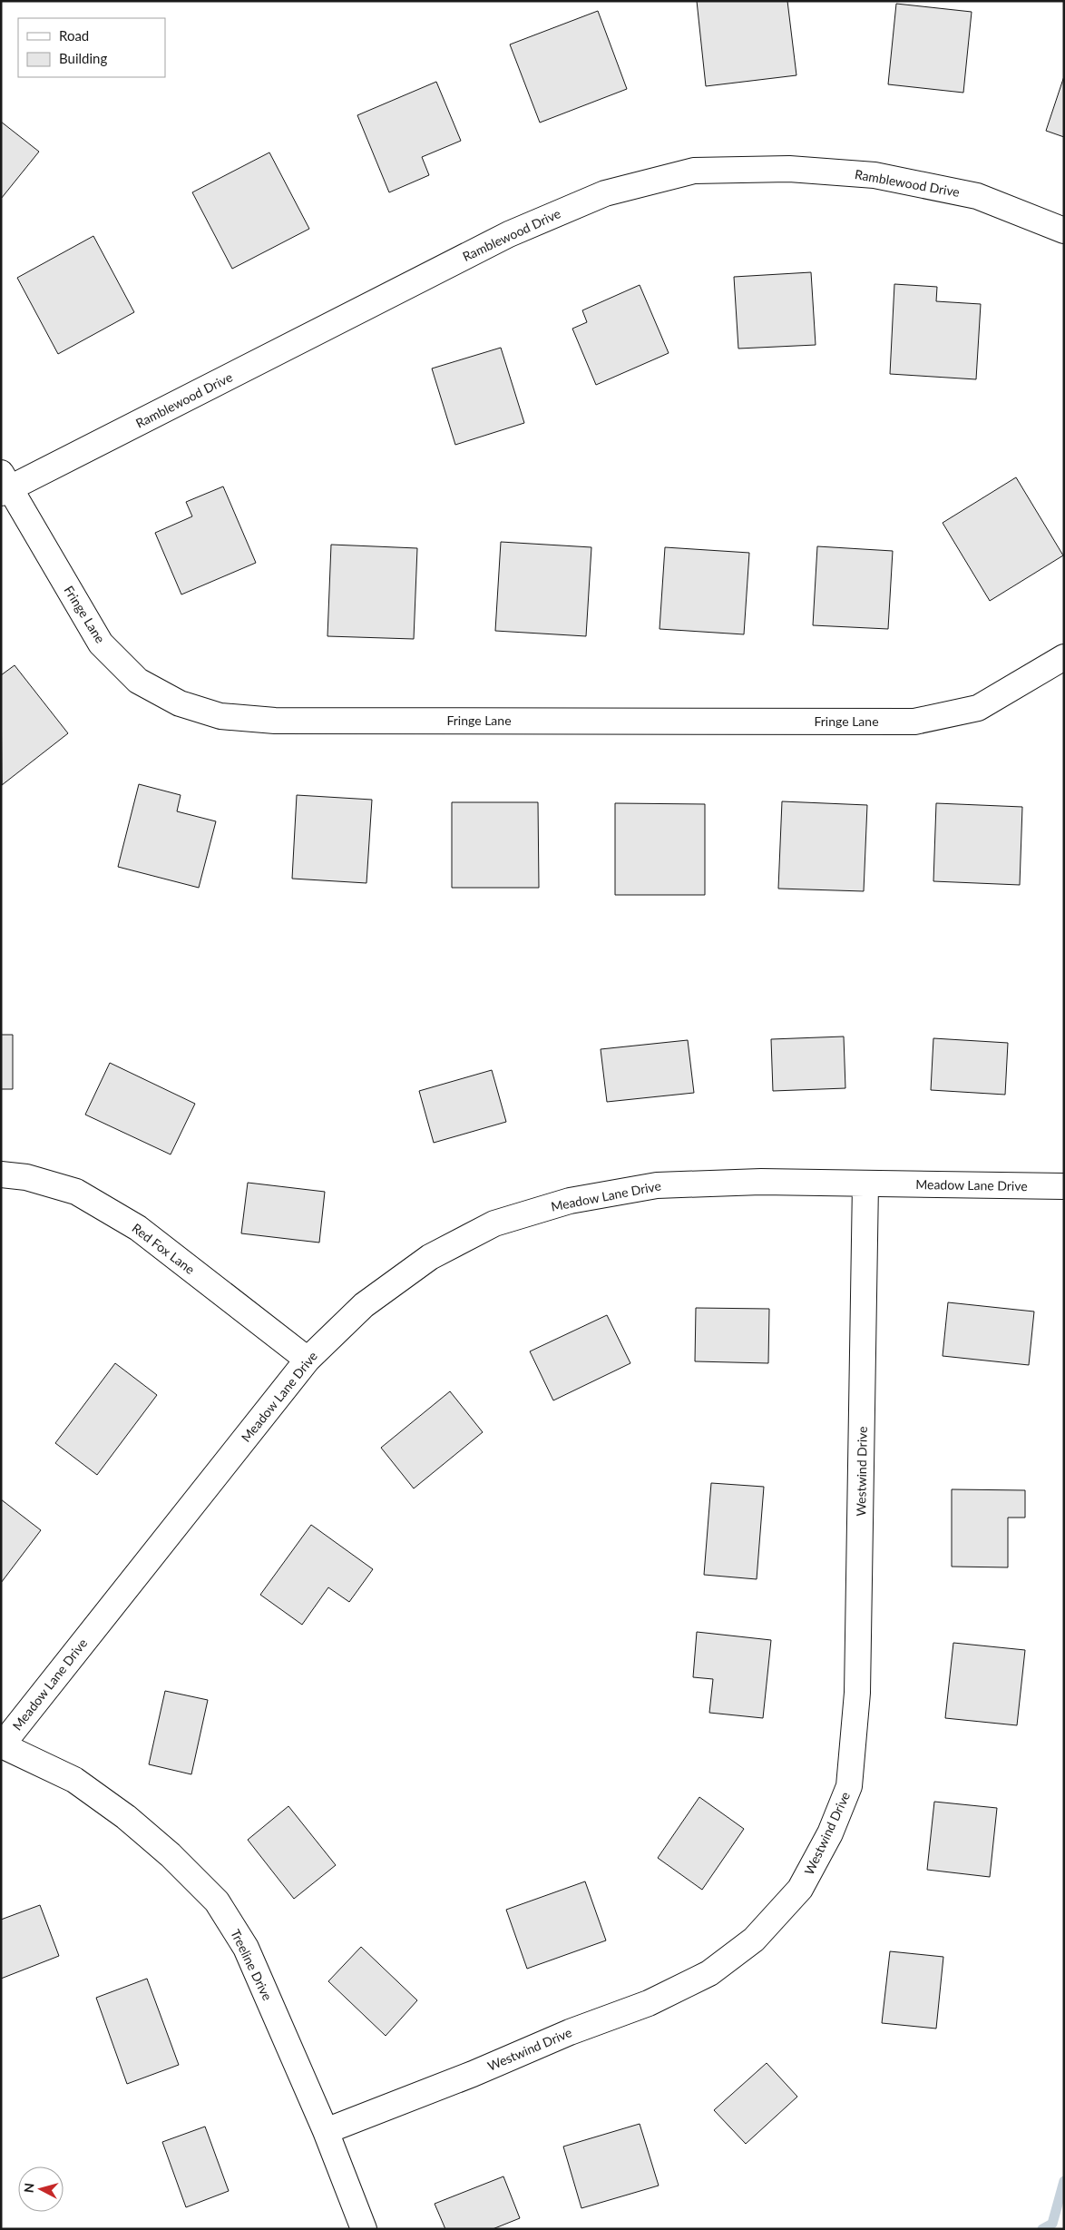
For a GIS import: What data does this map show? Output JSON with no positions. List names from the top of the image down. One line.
{"streets":{"street":["Ramblewood Drive","Fringe Lane","Meadow Lane Drive","Red Fox Lane","Westwind Drive","Treeline Drive"]},"crossings":[["Ramblewood Drive","Fringe Lane"],["Meadow Lane Drive","Red Fox Lane"],["Meadow Lane Drive","Westwind Drive"],["Meadow Lane Drive","Treeline Drive"],["Westwind Drive","Treeline Drive"]],"legend":["Road","Building"],"north":"left"}
